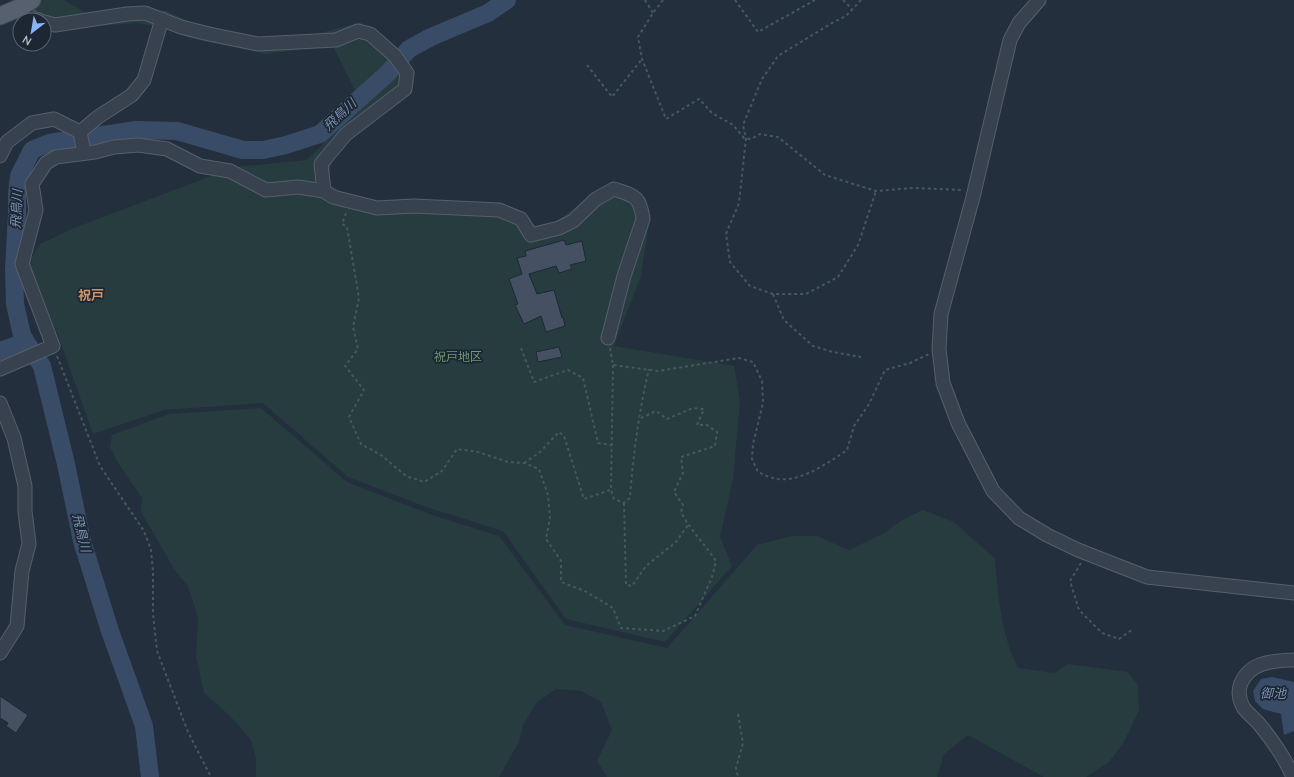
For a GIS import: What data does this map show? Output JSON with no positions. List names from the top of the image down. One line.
{"districts":["祝戸"],"water":["飛鳥川","御池"],"parks":["祝戸地区"],"north":"bottom left"}
